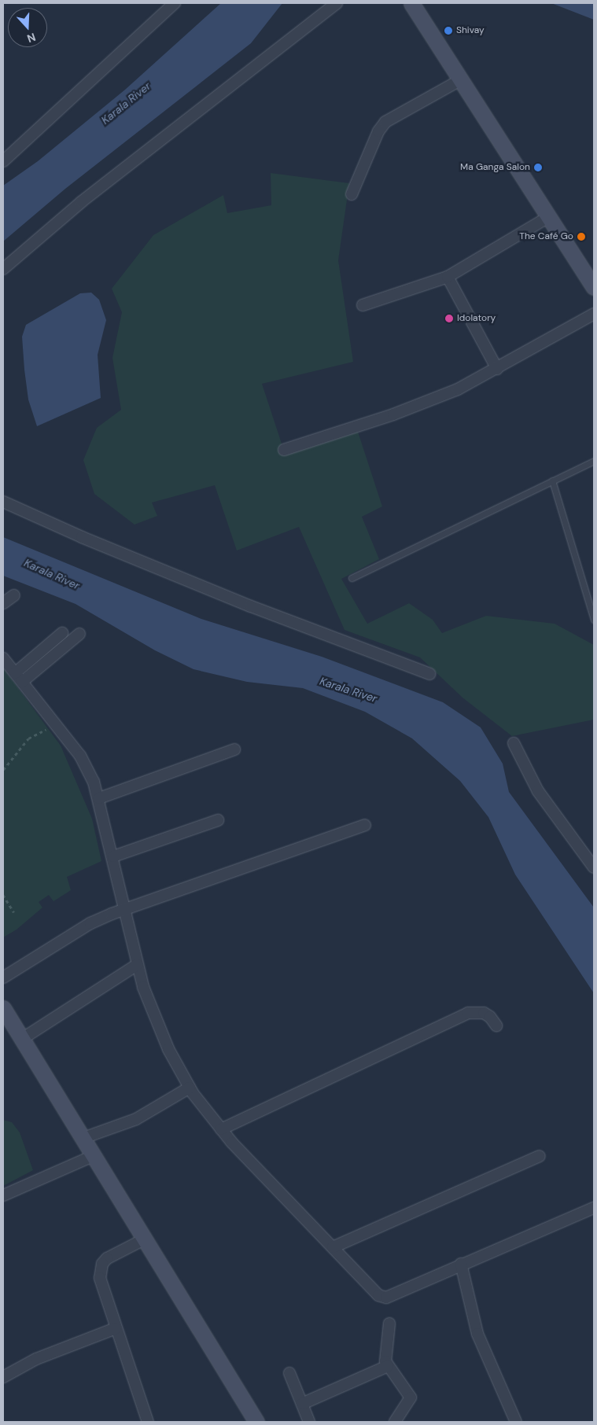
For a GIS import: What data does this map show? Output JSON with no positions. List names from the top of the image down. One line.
{"water":["Karala River"],"places":["Shivay","Ma Ganga Salon","The Café Go","Idolatory"],"north":"bottom"}
